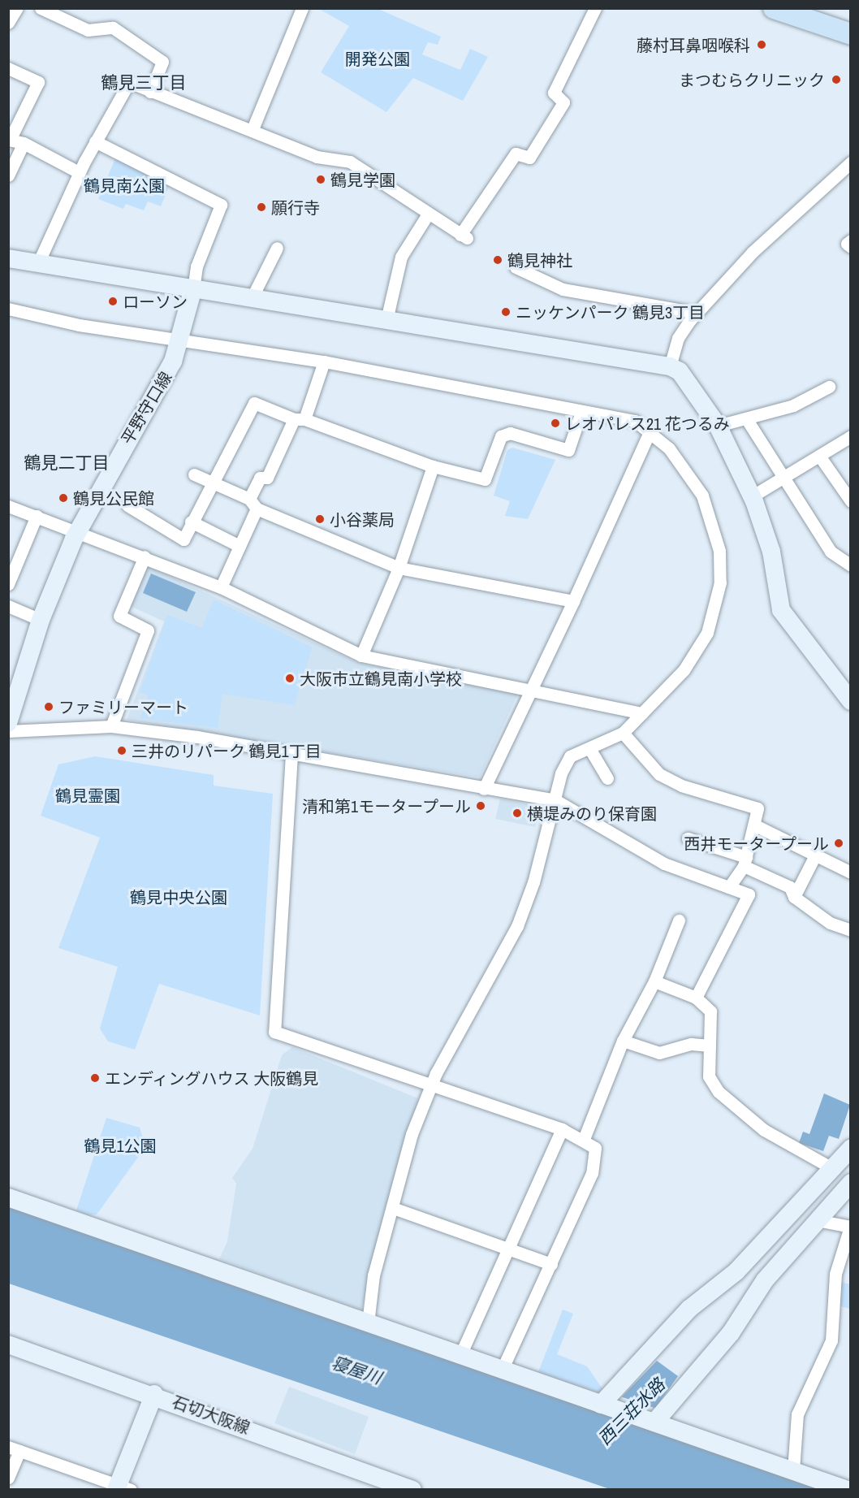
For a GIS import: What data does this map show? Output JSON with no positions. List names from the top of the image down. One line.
{"streets":{"street":["平野守口線","石切大阪線"]},"districts":["鶴見三丁目","鶴見二丁目"],"water":["寝屋川","西三荘水路"],"parks":["開発公園","鶴見南公園","鶴見霊園","鶴見中央公園","鶴見1公園"],"places":["藤村耳鼻咽喉科","まつむらクリニック","鶴見学園","願行寺","鶴見神社","ローソン","ニッケンパーク 鶴見3丁目","レオパレス21 花つるみ","鶴見公民館","小谷薬局","大阪市立鶴見南小学校","ファミリーマート","三井のリパーク 鶴見1丁目","清和第1モータープール","横堤みのり保育園","西井モータープール","エンディングハウス 大阪鶴見"]}
